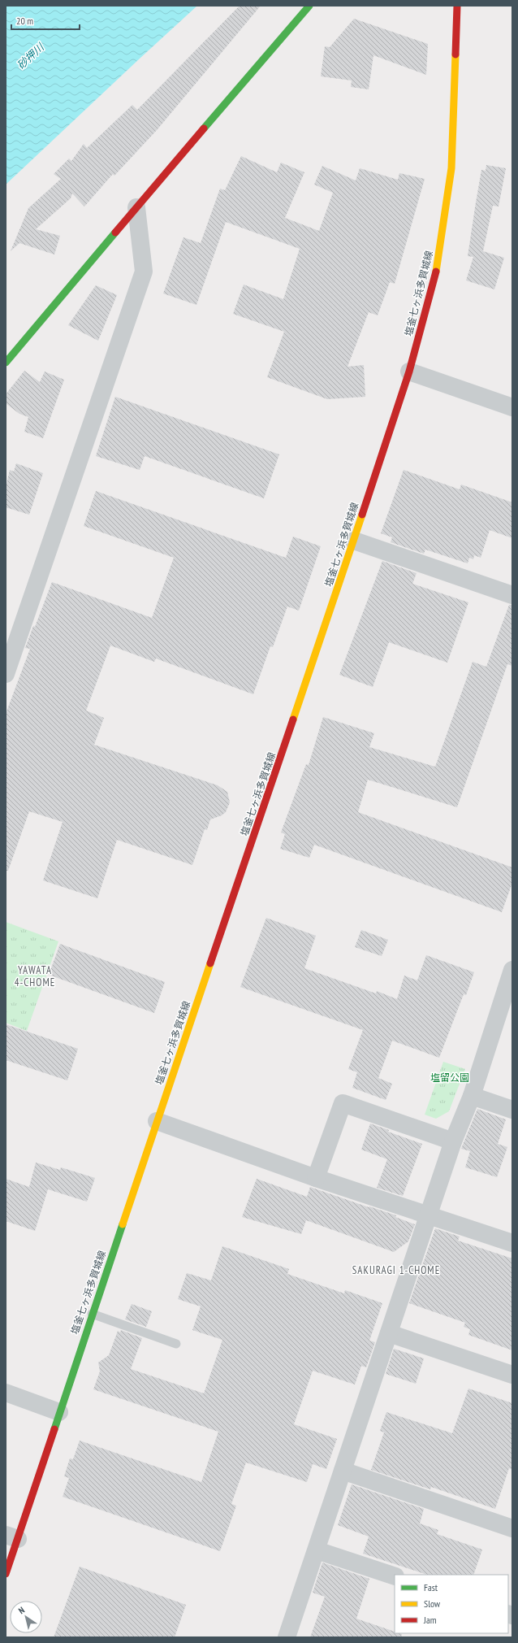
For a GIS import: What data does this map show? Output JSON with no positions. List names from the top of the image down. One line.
{"streets":{"main road":["塩釜七ヶ浜多賀城線"]},"districts":["YAWATA 4-CHOME","SAKURAGI 1-CHOME"],"water":["砂押川"],"parks":["塩留公園"],"legend":["Fast","Slow","Jam"],"scale_bar":"20 m","north":"top left"}
